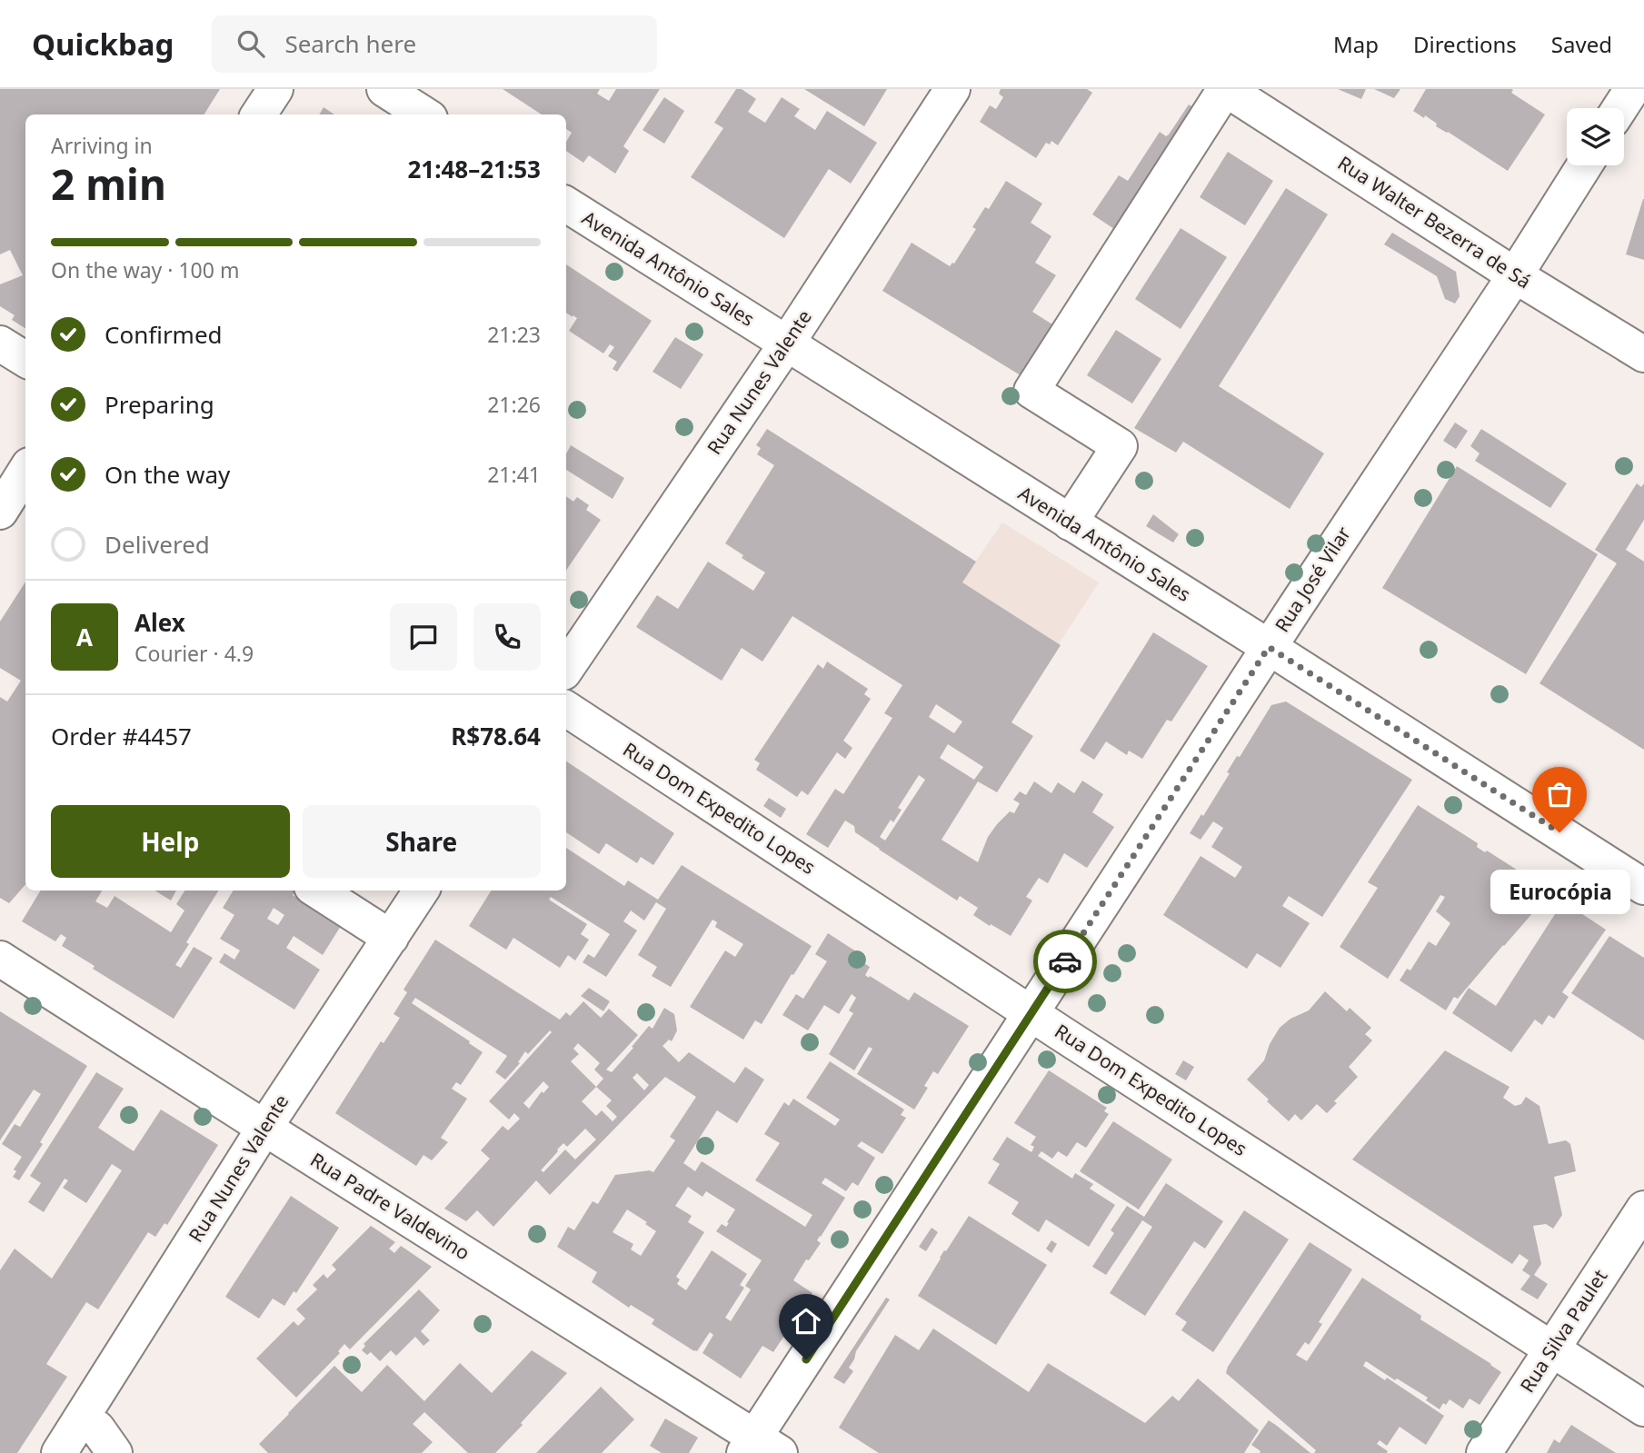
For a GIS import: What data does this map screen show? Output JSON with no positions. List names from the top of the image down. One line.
{"streets":{"street":["Rua Walter Bezerra de Sá","Avenida Antônio Sales","Rua Nunes Valente","Rua José Vilar","Rua Dom Expedito Lopes","Rua Padre Valdevino","Rua Silva Paulet"]},"crossings":[["Rua Walter Bezerra de Sá","Rua José Vilar"],["Avenida Antônio Sales","Rua Nunes Valente"],["Avenida Antônio Sales","Rua José Vilar"],["Rua Nunes Valente","Rua Padre Valdevino"],["Rua José Vilar","Rua Dom Expedito Lopes"],["Rua José Vilar","Rua Padre Valdevino"],["Rua Dom Expedito Lopes","Rua Silva Paulet"]],"places":["Eurocópia"],"page":{"header":"Quickbag","search":"Search here","nav":["Map","Directions","Saved"],"heading":["2 min","Arriving in","21:48–21:53"],"panel":["Alex","Courier · 4.9","Order #4457","R$78.64"],"bar":"On the way · 100 m","list":[["Confirmed","21:23"],["Preparing","21:26"],["On the way","21:41"],"Delivered"],"round":"A","buttons":["Help","Share"],"bubble":"Eurocópia"}}
